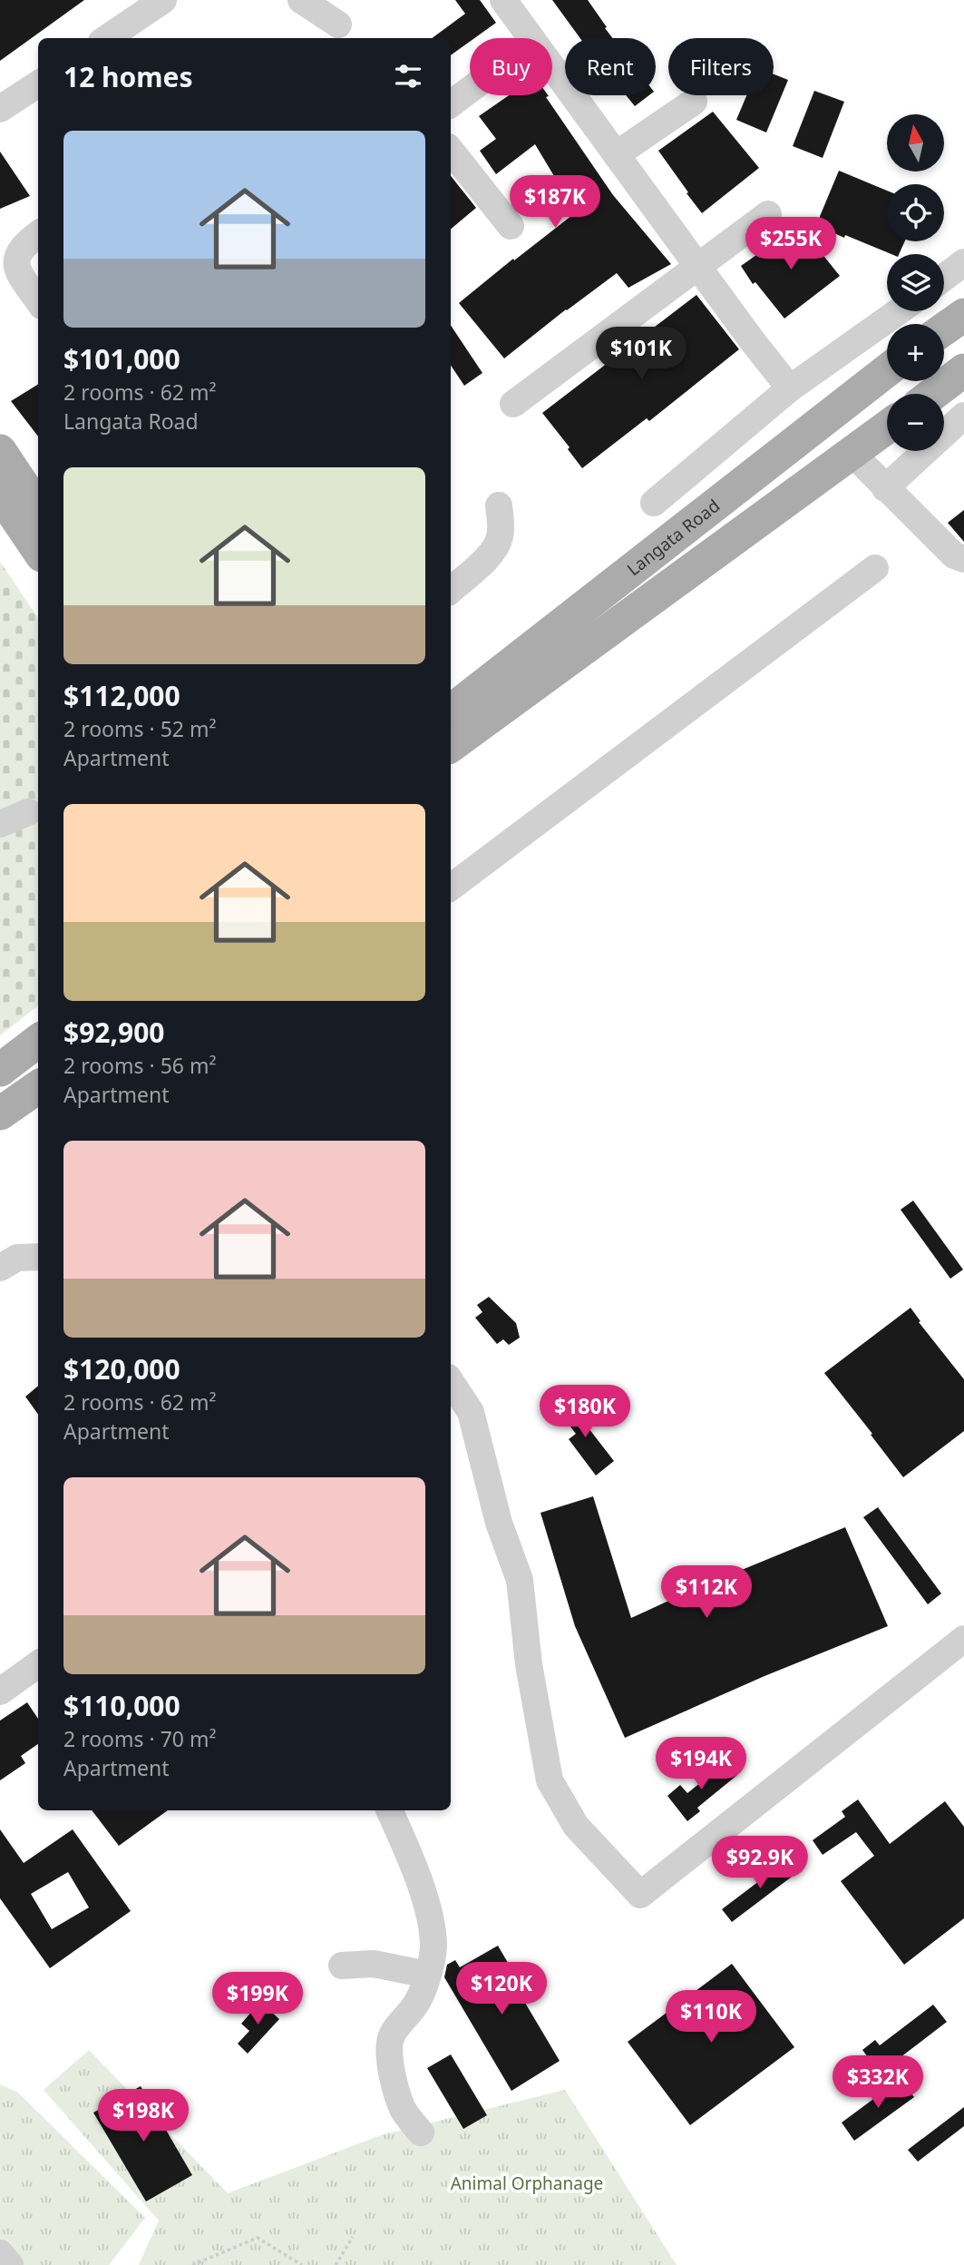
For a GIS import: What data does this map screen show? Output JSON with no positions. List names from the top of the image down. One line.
{"streets":{"main road":["Langata Road"]},"parks":["Animal Orphanage"],"north":"top","page":{"chip":["Buy","Rent","Filters"],"heading":"12 homes","map_buttons":["+","−"],"list":[{"name":"$101,000","note":"2 rooms · 62 m² · Langata Road"},{"name":"$112,000","note":"2 rooms · 52 m² · Apartment"},{"name":"$92,900","note":"2 rooms · 56 m² · Apartment"},{"name":"$120,000","note":"2 rooms · 62 m² · Apartment"},{"name":"$110,000","note":"2 rooms · 70 m² · Apartment"}],"price":["$187K","$255K","$101K","$180K","$112K","$194K","$92.9K","$120K","$199K","$110K","$332K","$198K"]}}
